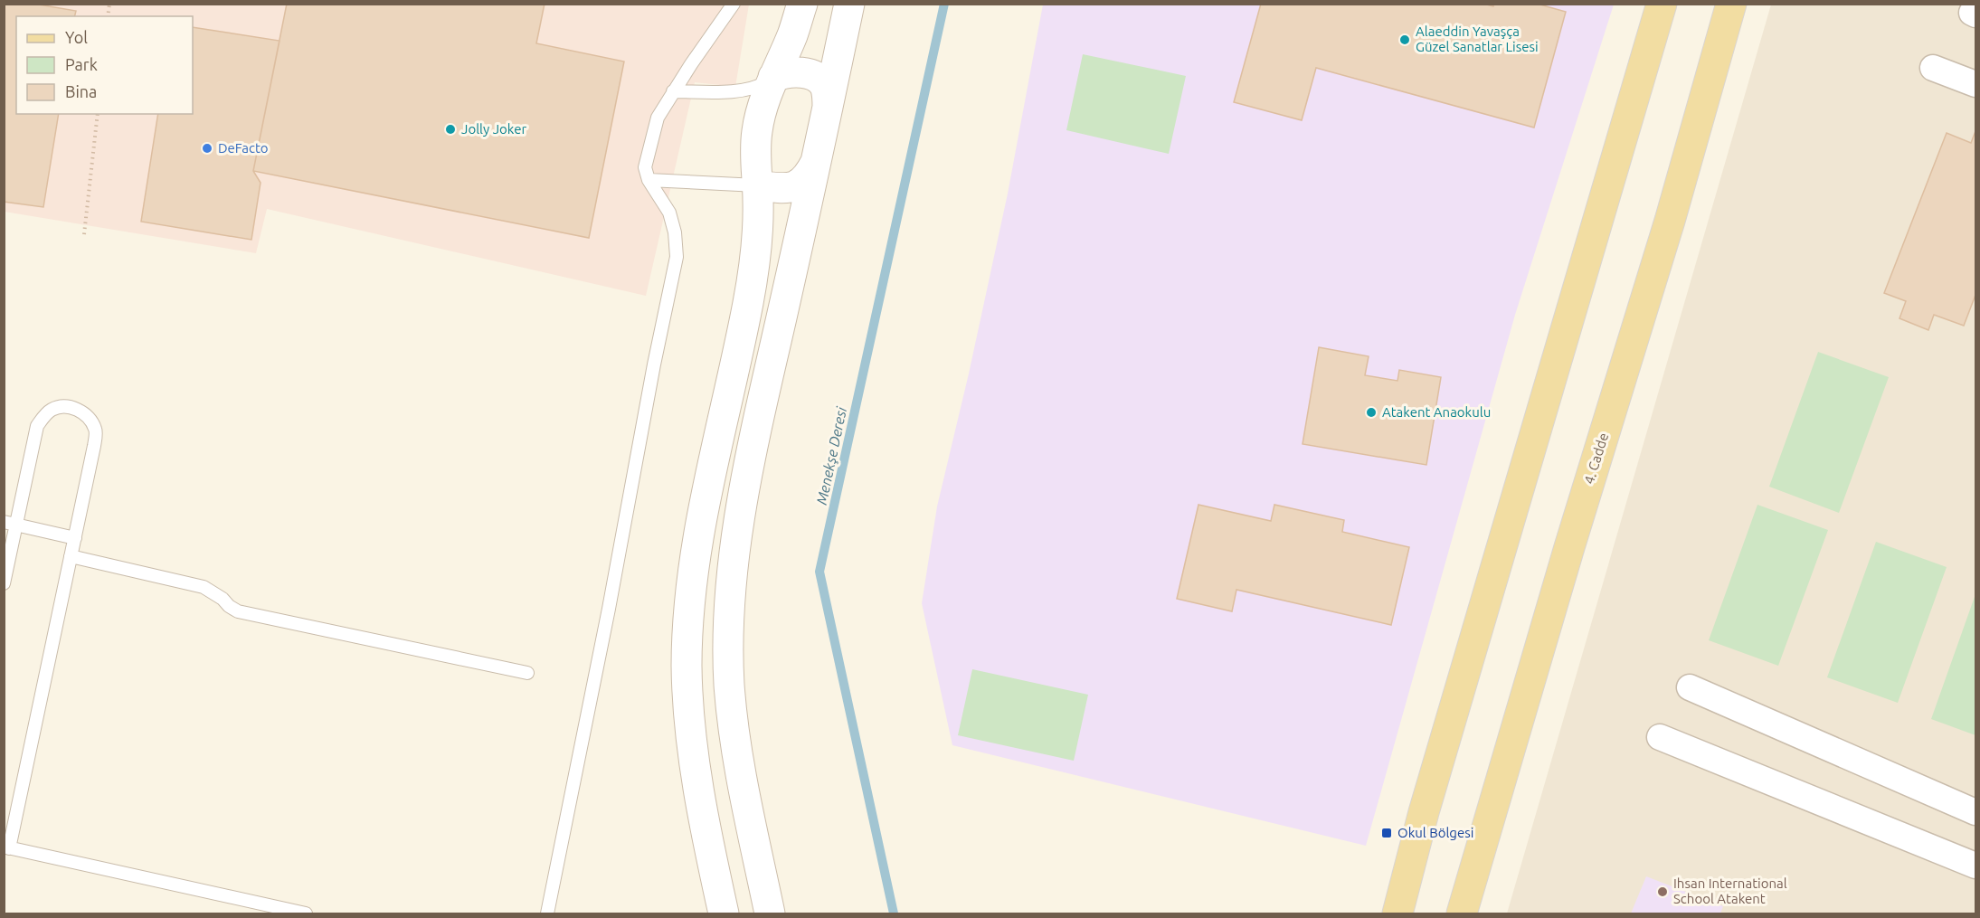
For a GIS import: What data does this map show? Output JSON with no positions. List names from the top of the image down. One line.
{"streets":{"main road":["4. Cadde"]},"water":["Menekşe Deresi"],"places":{"other":["Alaeddin Yavaşça Güzel Sanatlar Lisesi","Jolly Joker","DeFacto","Atakent Anaokulu","Ihsan International School Atakent"],"transit":["Okul Bölgesi"]},"legend":["Yol","Park","Bina"]}
